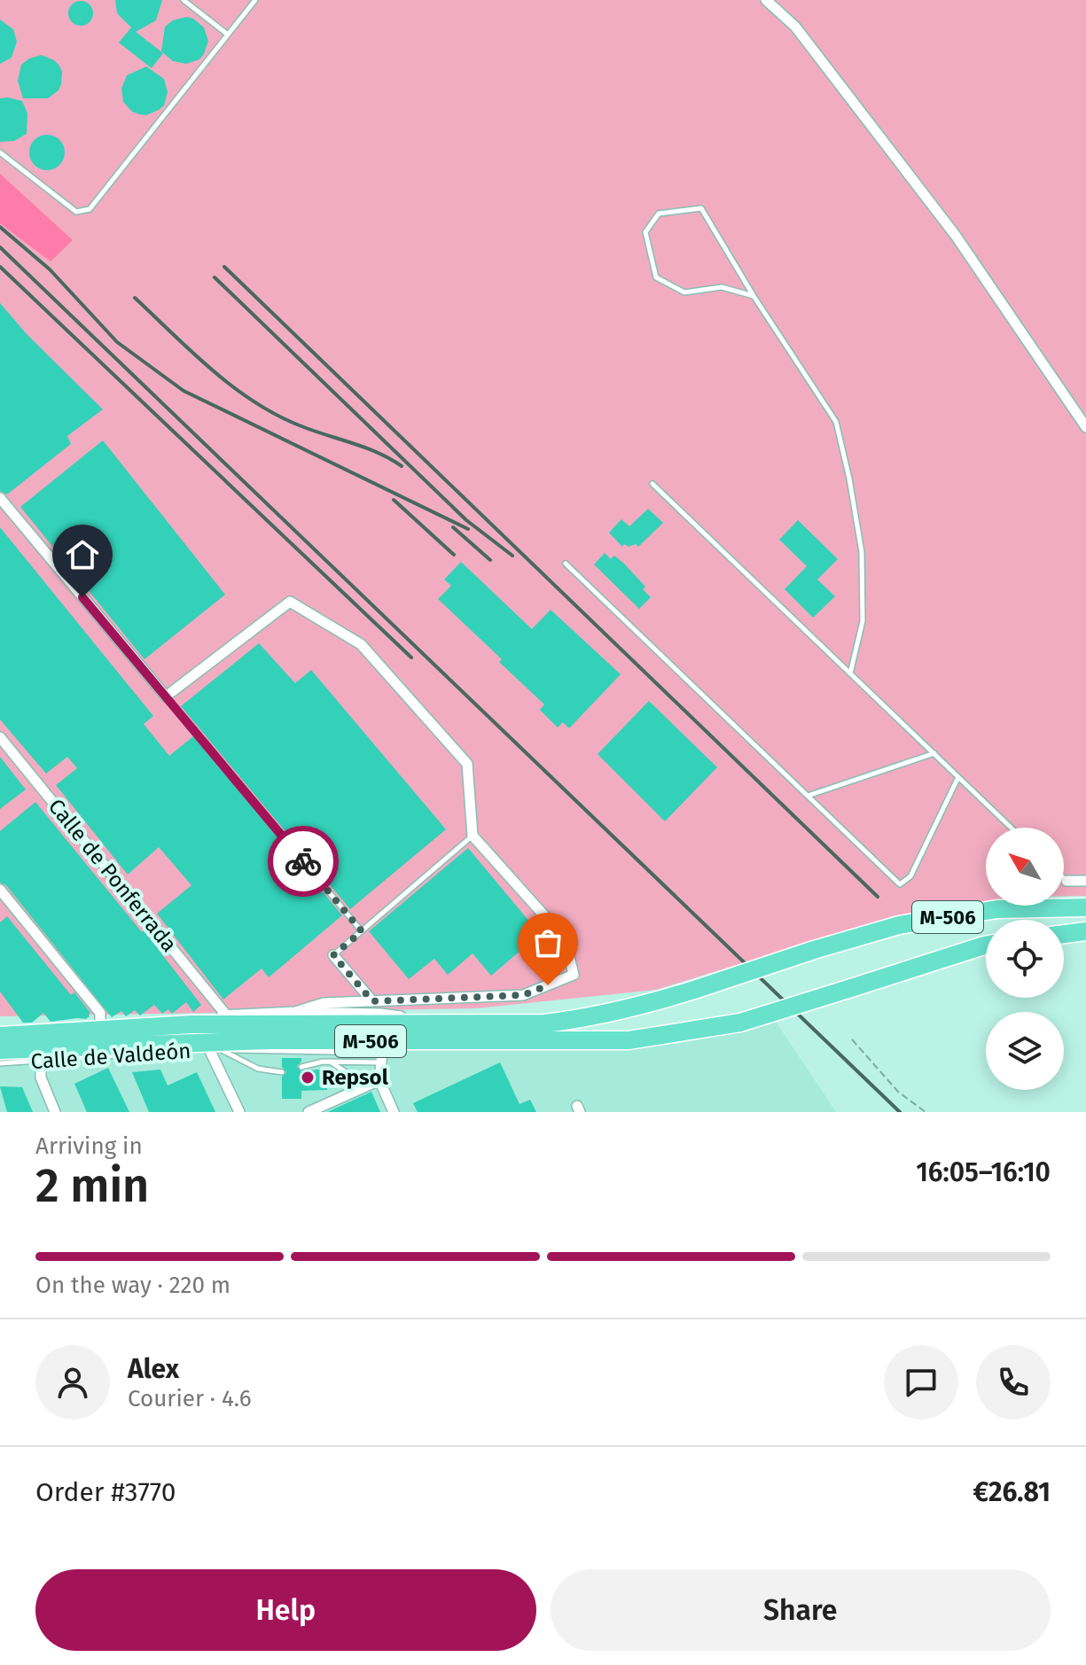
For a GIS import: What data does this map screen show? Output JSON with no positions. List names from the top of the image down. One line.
{"streets":{"highway":["M-506"],"street":["Calle de Ponferrada"],"lane":["Calle de Valdeón"]},"crossings":[["M-506","Calle de Valdeón"]],"places":["Repsol"],"north":"top left","page":{"heading":["2 min","Arriving in","16:05–16:10"],"panel":["Alex","Courier · 4.6","Order #3770","€26.81"],"bar":"On the way · 220 m","buttons":["Help","Share"]}}
